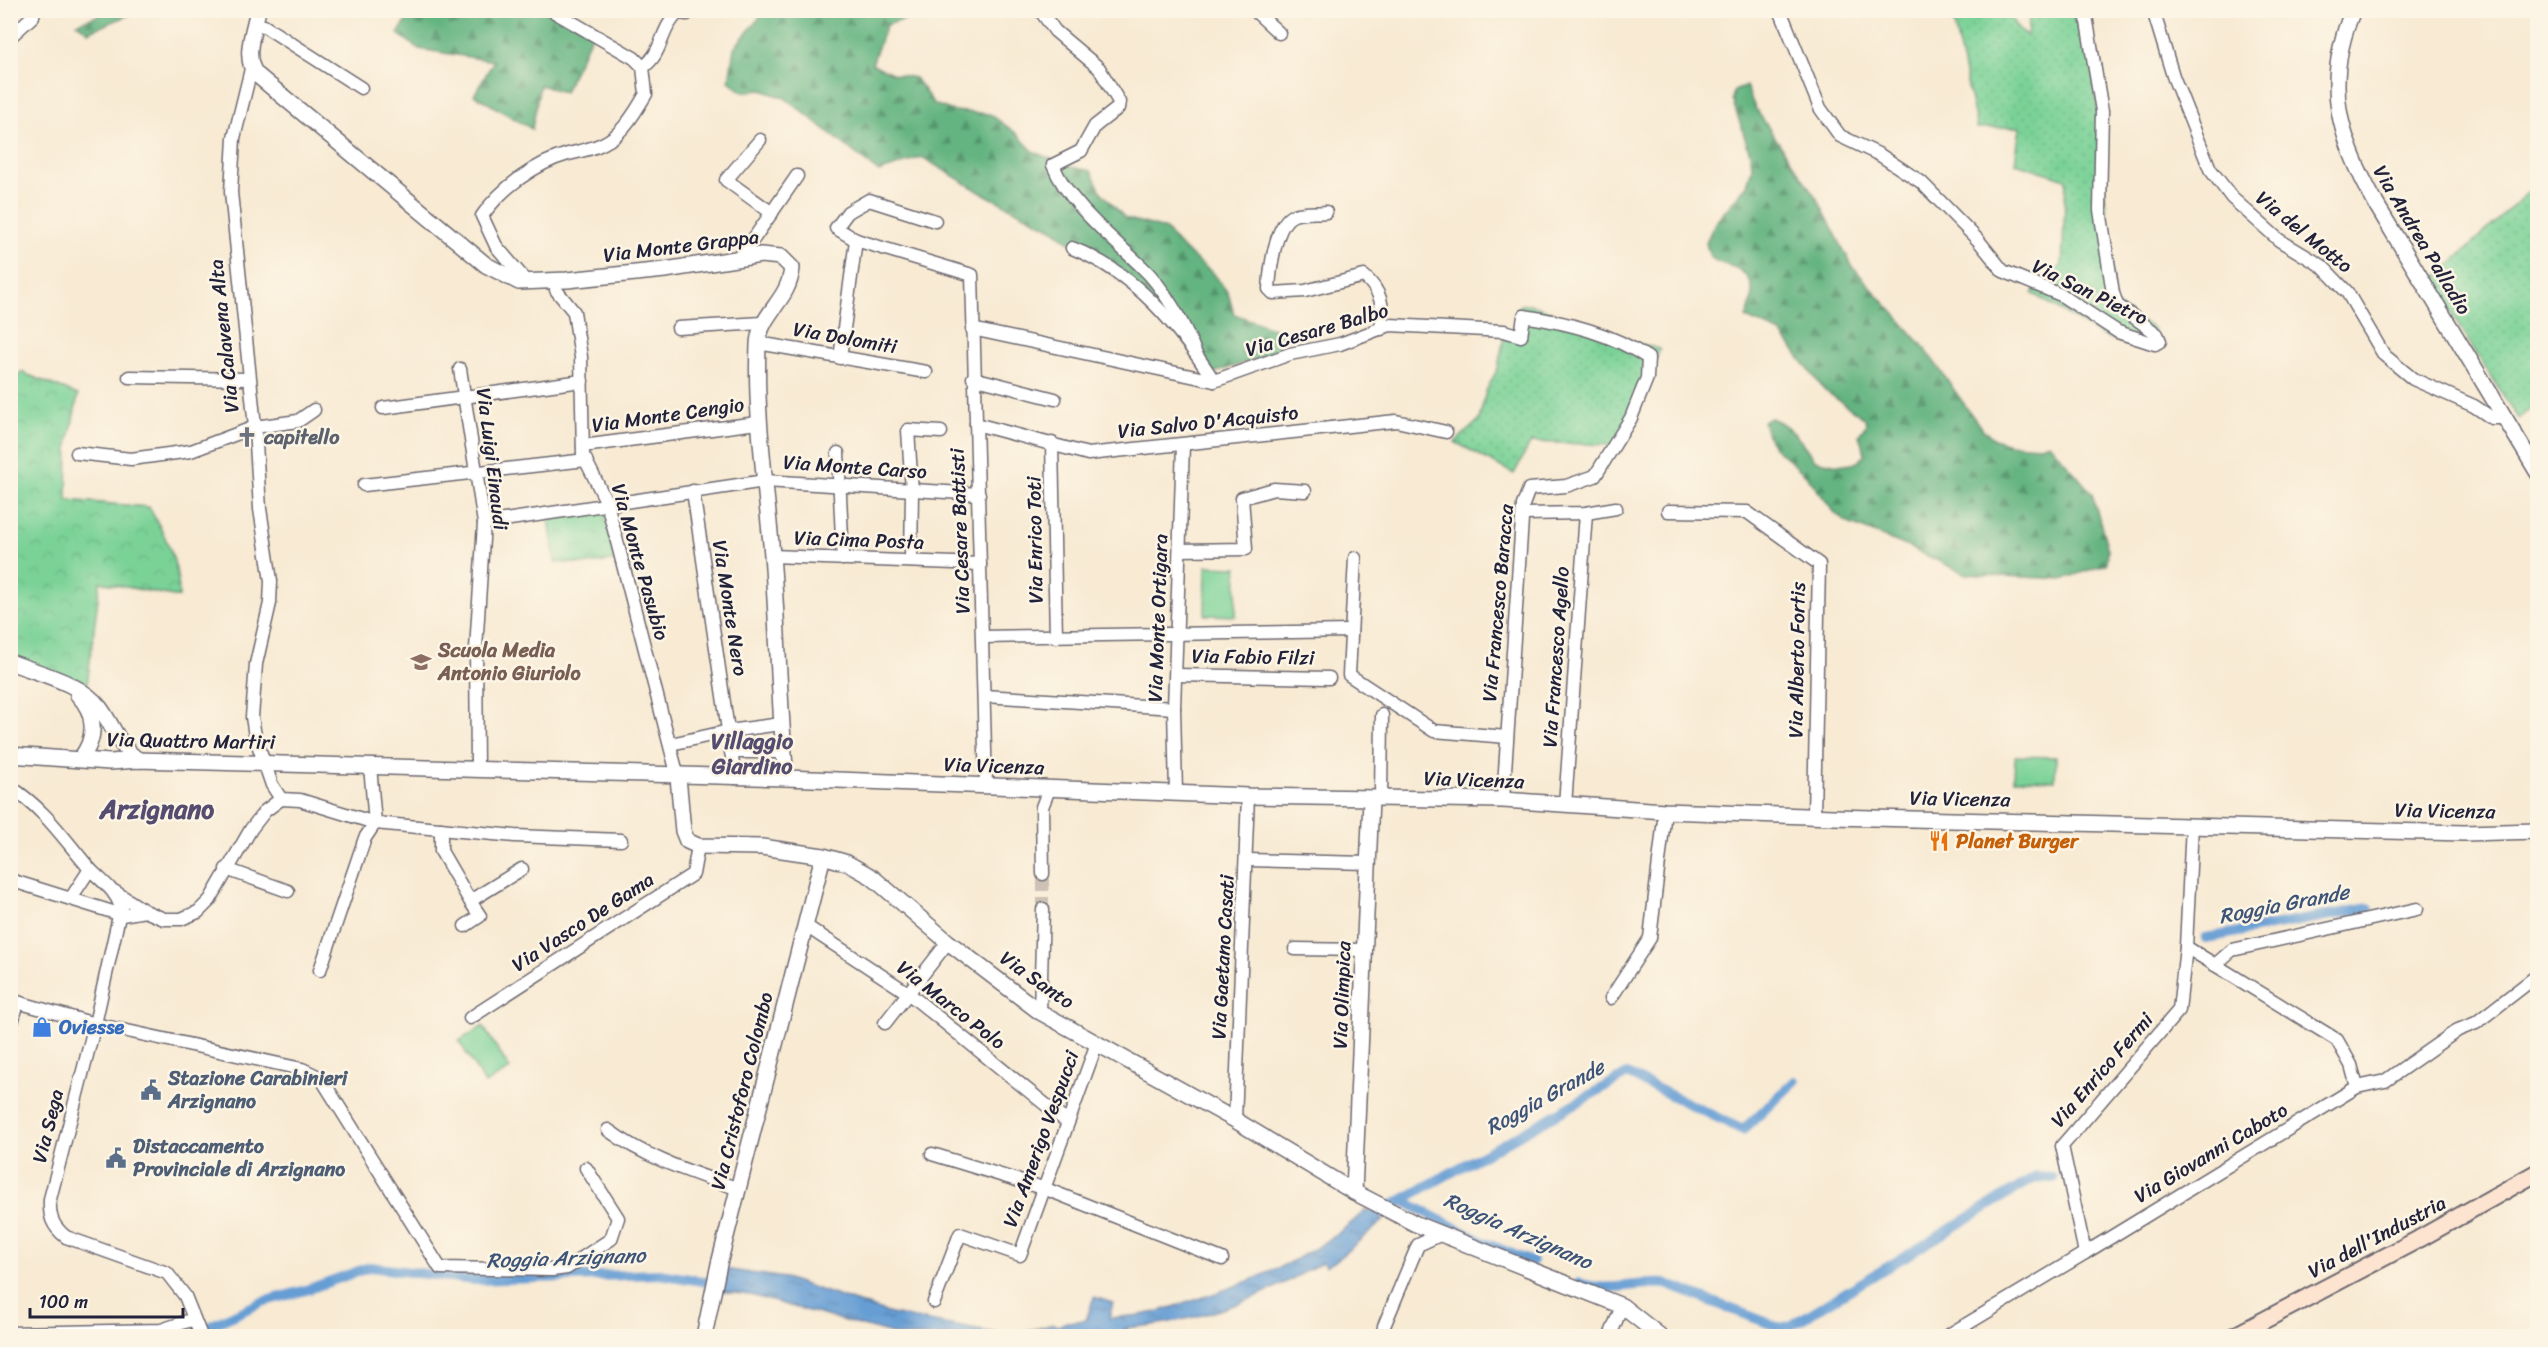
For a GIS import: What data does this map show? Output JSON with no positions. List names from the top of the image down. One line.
{"streets":{"main road":["Via dell'Industria"],"street":["Via del Motto","Via Andrea Palladio","Via Monte Grappa","Via San Pietro","Via Cesare Balbo","Via Calavena Alta","Via Dolomiti","Via Monte Cengio","Via Salvo D'Acquisto","Via Luigi Einaudi","Via Monte Carso","Via Cesare Battisti","Via Cima Posta","Via Enrico Toti","Via Monte Pasubio","Via Francesco Baracca","Via Monte Nero","Via Monte Ortigara","Via Fabio Filzi","Via Francesco Agello","Via Alberto Fortis","Via Quattro Martiri","Via Vicenza","Via Vasco De Gama","Via Gaetano Casati","Via Santo","Via Olimpica","Via Marco Polo","Via Enrico Fermi","Via Cristoforo Colombo","Via Sega","Via Amerigo Vespucci","Via Giovanni Caboto"]},"crossings":[["Via del Motto","Via Andrea Palladio"],["Via Monte Grappa","Via Calavena Alta"],["Via Monte Grappa","Via Dolomiti"],["Via Monte Grappa","Via Monte Cengio"],["Via Monte Grappa","Via Monte Carso"],["Via Monte Grappa","Via Cima Posta"],["Via Monte Grappa","Via Vicenza"],["Via Cesare Balbo","Via Francesco Baracca"],["Via Calavena Alta","Via Quattro Martiri"],["Via Monte Cengio","Via Monte Pasubio"],["Via Salvo D'Acquisto","Via Cesare Battisti"],["Via Salvo D'Acquisto","Via Enrico Toti"],["Via Salvo D'Acquisto","Via Monte Ortigara"],["Via Luigi Einaudi","Via Monte Carso"],["Via Luigi Einaudi","Via Quattro Martiri"],["Via Monte Carso","Via Cesare Battisti"],["Via Monte Carso","Via Monte Pasubio"],["Via Monte Carso","Via Monte Nero"],["Via Cesare Battisti","Via Cima Posta"],["Via Cesare Battisti","Via Vicenza"],["Via Monte Pasubio","Via Quattro Martiri"],["Via Francesco Baracca","Via Vicenza"],["Via Monte Nero","Via Quattro Martiri"],["Via Monte Nero","Via Vicenza"],["Via Monte Ortigara","Via Fabio Filzi"],["Via Monte Ortigara","Via Vicenza"],["Via Francesco Agello","Via Vicenza"],["Via Alberto Fortis","Via Vicenza"],["Via Quattro Martiri","Via Vicenza"],["Via Vicenza","Via Gaetano Casati"],["Via Vicenza","Via Olimpica"],["Via Vicenza","Via Enrico Fermi"],["Via Vasco De Gama","Via Santo"],["Via Gaetano Casati","Via Santo"],["Via Santo","Via Olimpica"],["Via Santo","Via Cristoforo Colombo"],["Via Santo","Via Amerigo Vespucci"],["Via Marco Polo","Via Cristoforo Colombo"],["Via Marco Polo","Via Amerigo Vespucci"],["Via Enrico Fermi","Via Giovanni Caboto"]],"districts":["Villaggio Giardino","Arzignano"],"water":["Roggia Grande","Roggia Arzignano"],"places":{"church":["capitello"],"school or university":["Scuola Media Antonio Giuriolo"],"restaurant":["Planet Burger"],"shop":["Oviesse"],"public building":["Stazione Carabinieri Arzignano","Distaccamento Provinciale di Arzignano"]},"scale_bar":"100 m"}
